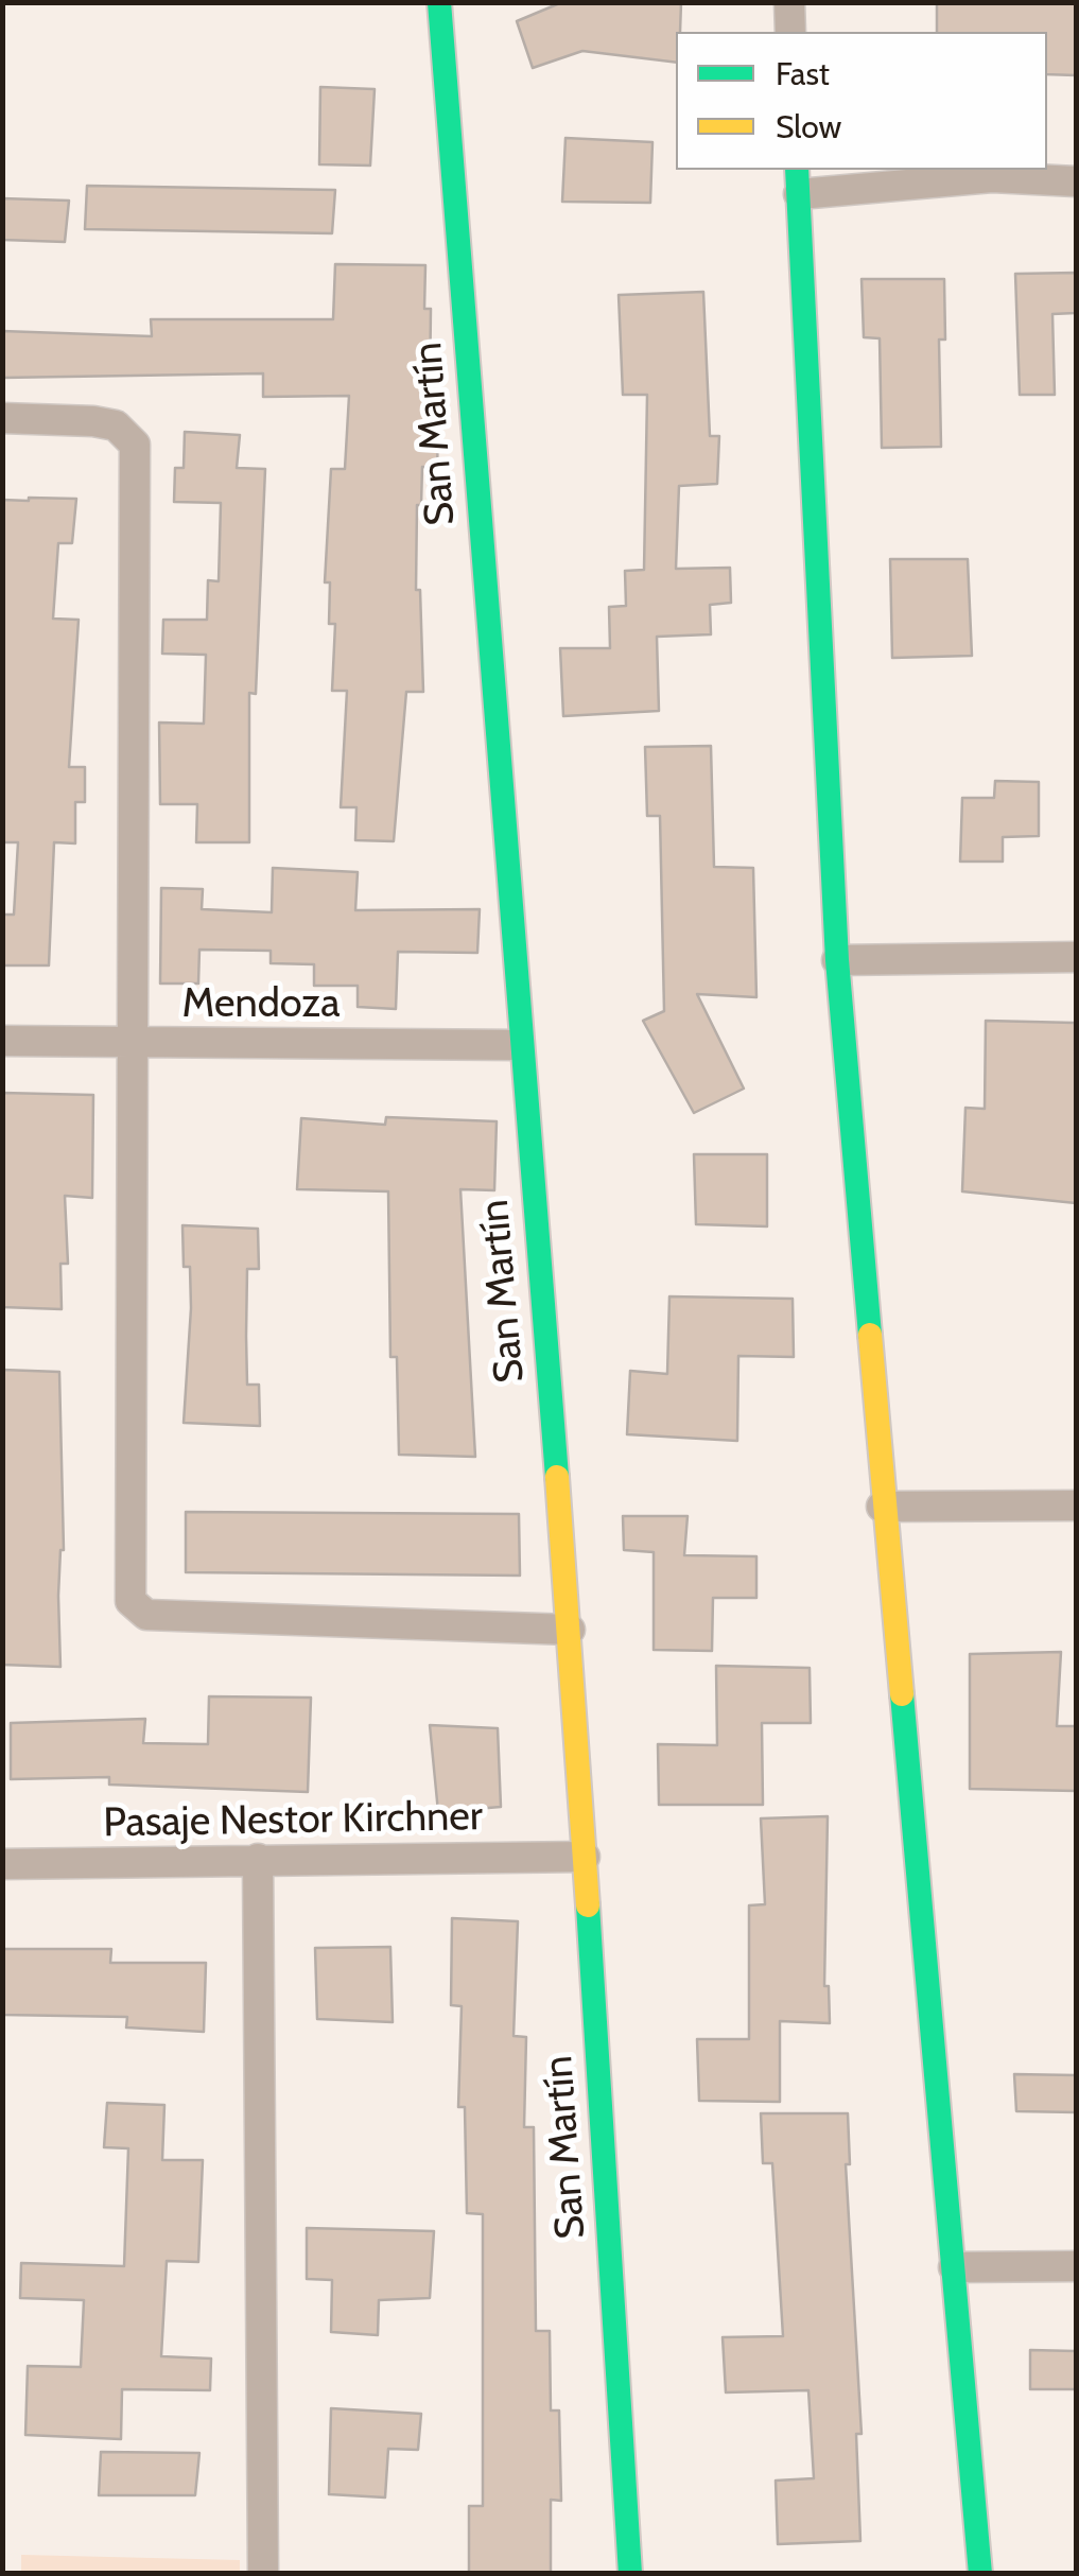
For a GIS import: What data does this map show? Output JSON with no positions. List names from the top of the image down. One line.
{"streets":{"street":["San Martín","Mendoza","Pasaje Nestor Kirchner"]},"crossings":[["San Martín","Mendoza"],["San Martín","Pasaje Nestor Kirchner"]],"legend":["Fast","Slow"]}
